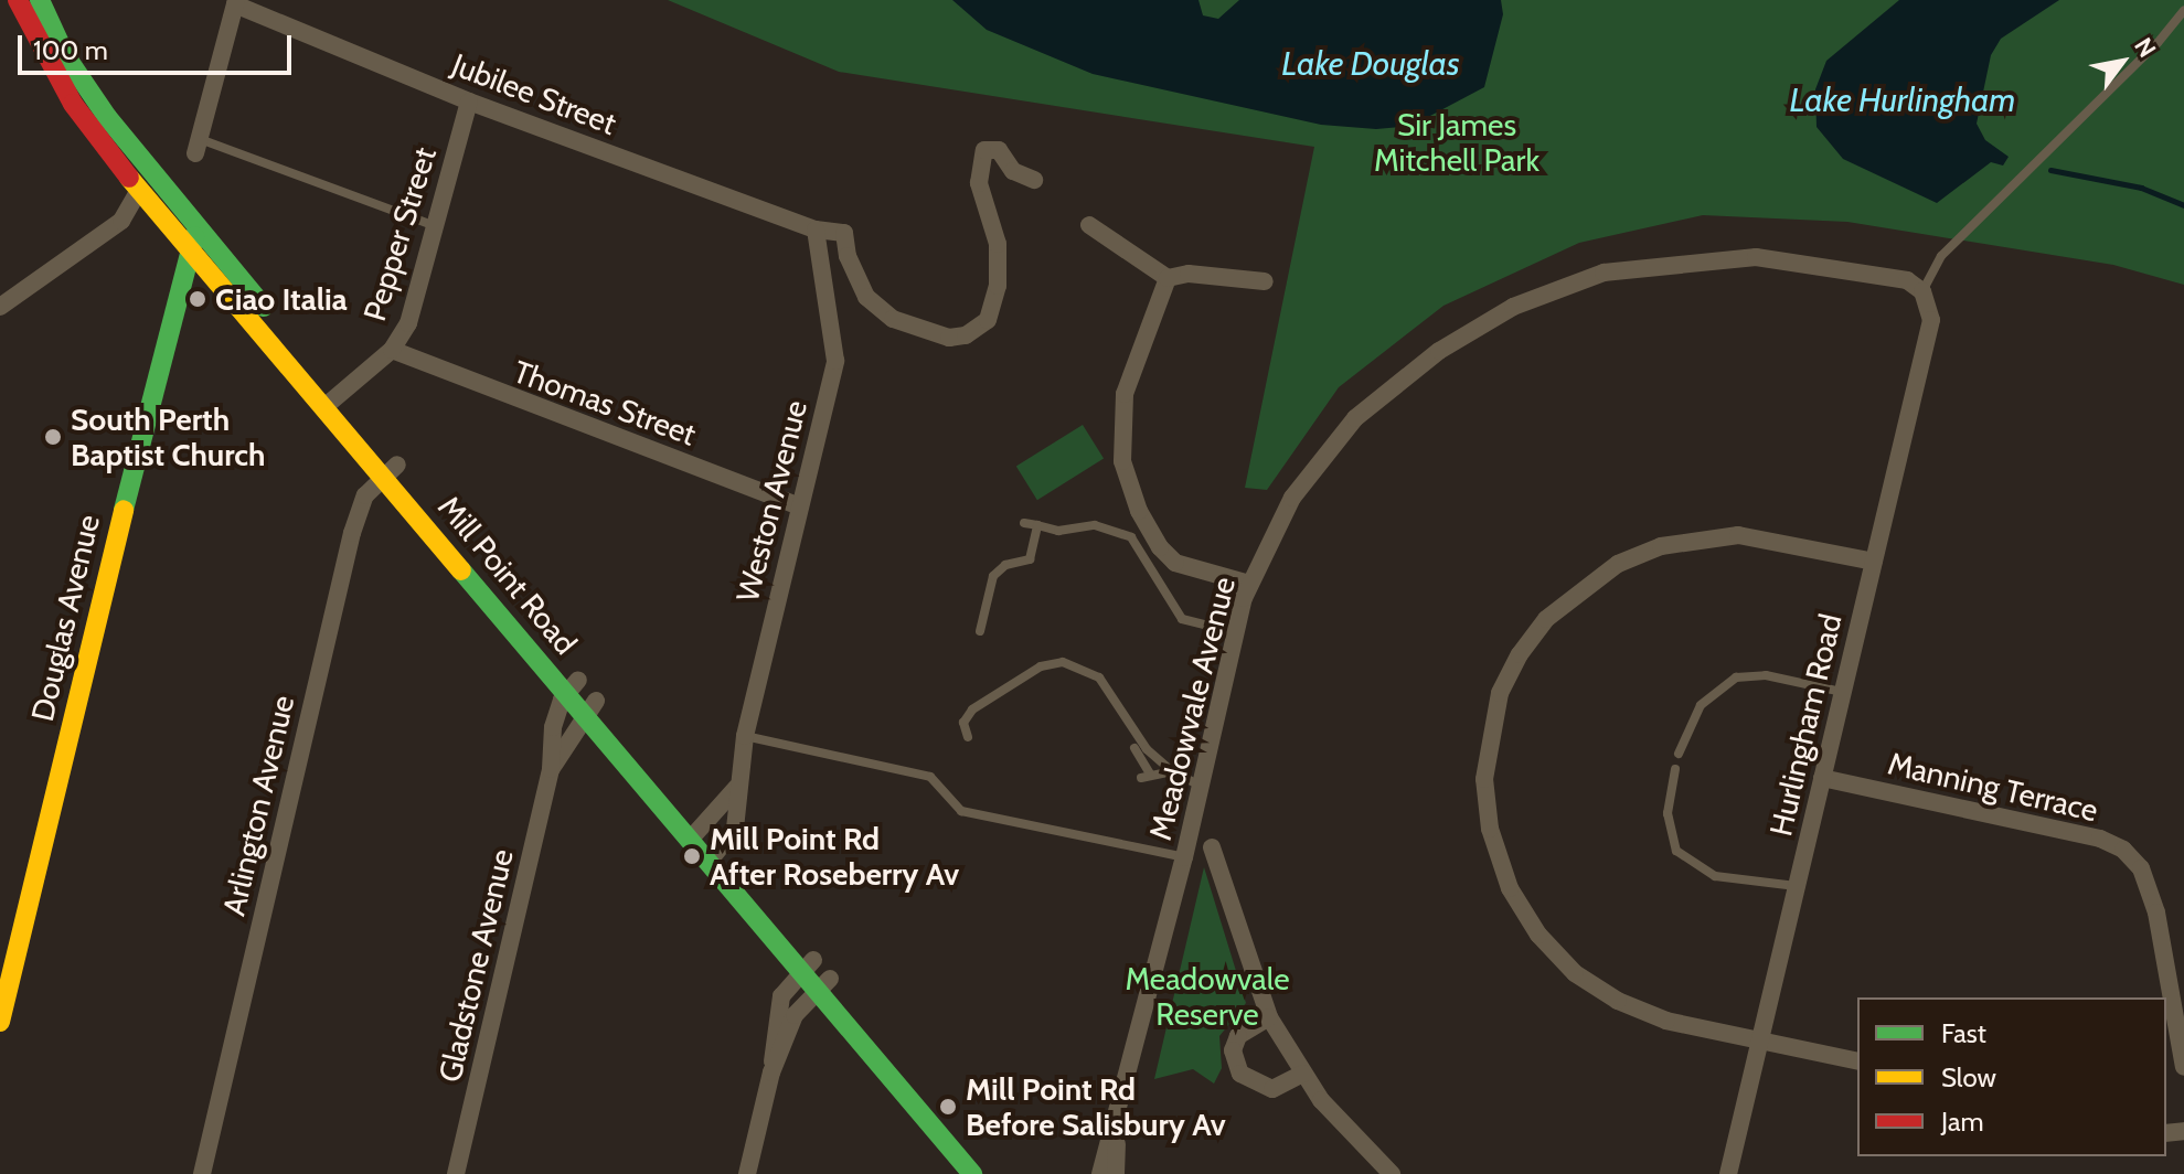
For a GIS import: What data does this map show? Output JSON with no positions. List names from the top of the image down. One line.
{"streets":{"main road":["Mill Point Road","Douglas Avenue"],"street":["Jubilee Street","Pepper Street","Thomas Street","Weston Avenue","Meadowvale Avenue","Hurlingham Road","Manning Terrace","Arlington Avenue","Gladstone Avenue"]},"crossings":[["Jubilee Street","Pepper Street"],["Jubilee Street","Weston Avenue"],["Pepper Street","Thomas Street"],["Pepper Street","Mill Point Road"],["Thomas Street","Weston Avenue"],["Weston Avenue","Mill Point Road"],["Mill Point Road","Douglas Avenue"],["Mill Point Road","Arlington Avenue"],["Mill Point Road","Gladstone Avenue"],["Meadowvale Avenue","Hurlingham Road"],["Hurlingham Road","Manning Terrace"]],"water":["Lake Douglas","Lake Hurlingham"],"parks":["Sir James Mitchell Park","Meadowvale Reserve"],"places":["Ciao Italia","South Perth Baptist Church","Mill Point Rd After Roseberry Av","Mill Point Rd Before Salisbury Av"],"legend":["Fast","Slow","Jam"],"scale_bar":"100 m","north":"top right"}
